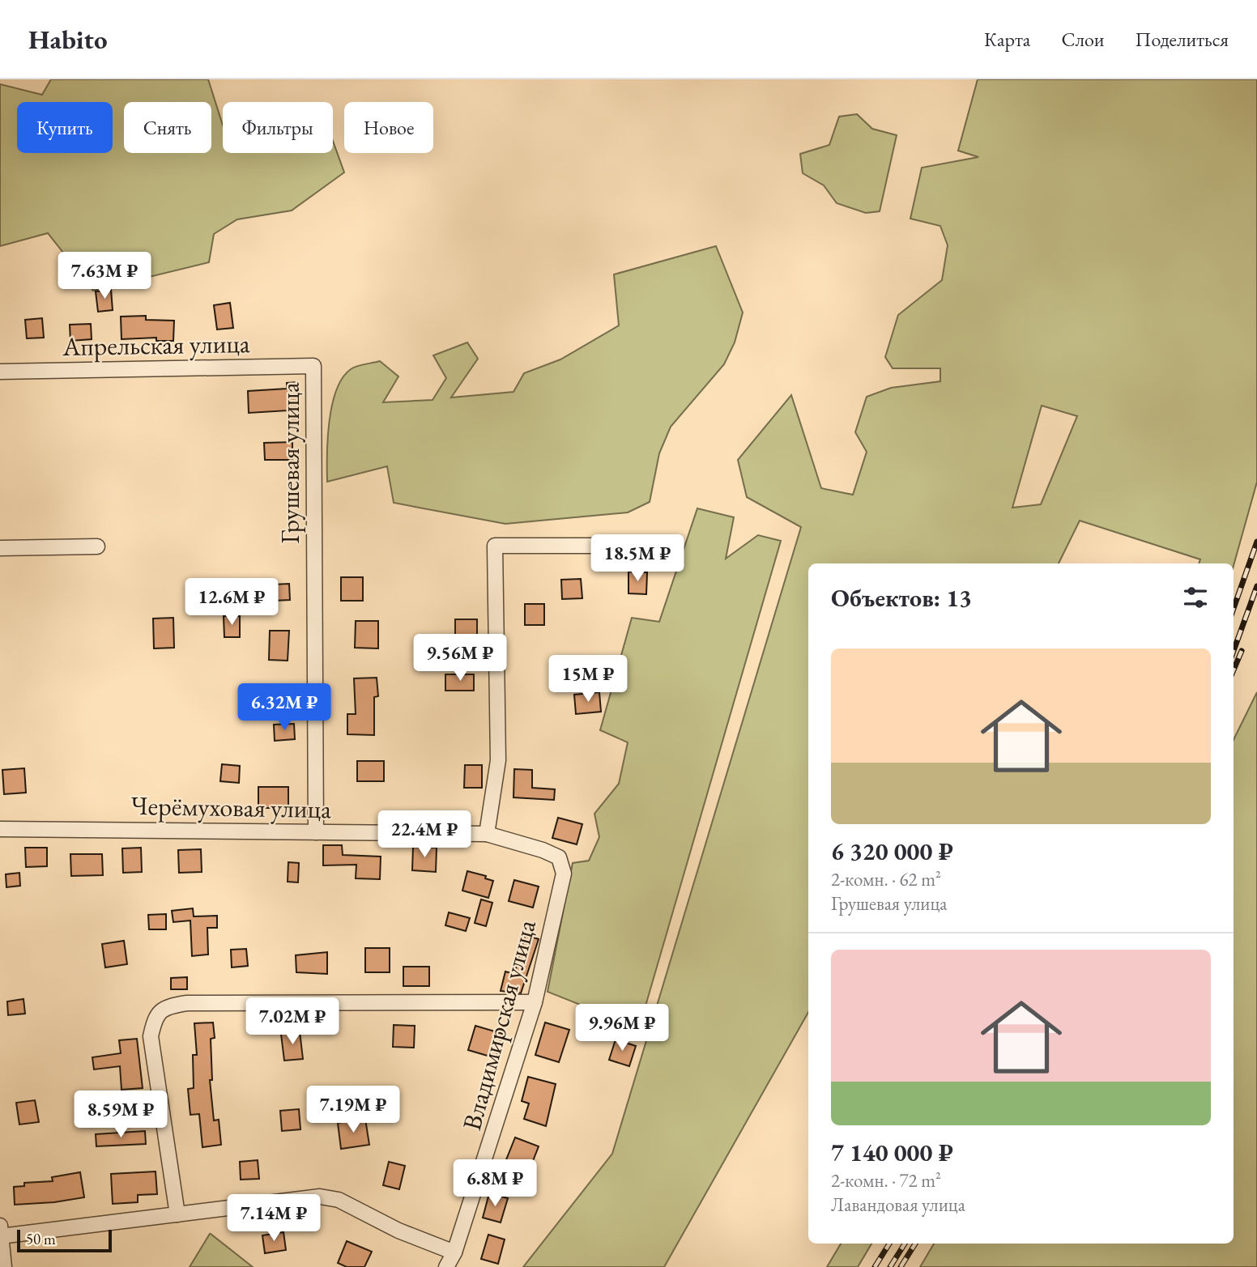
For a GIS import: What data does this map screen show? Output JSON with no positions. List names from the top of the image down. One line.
{"streets":{"street":["Апрельская улица","Грушевая улица","Черёмуховая улица","Владимирская улица"]},"crossings":[["Апрельская улица","Грушевая улица"],["Грушевая улица","Черёмуховая улица"],["Черёмуховая улица","Владимирская улица"]],"scale_bar":"50 m","page":{"header":"Habito","nav":["Карта","Слои","Поделиться"],"chip":["Купить","Снять","Фильтры","Новое"],"price":["7.63M ₽","18.5M ₽","12.6M ₽","9.56M ₽","15M ₽","6.32M ₽","22.4M ₽","7.02M ₽","9.96M ₽","7.19M ₽","8.59M ₽","6.8M ₽","7.14M ₽"],"heading":"Объектов: 13","list":[{"name":"6 320 000 ₽","note":"2-комн. · 62 m² · Грушевая улица"},{"name":"7 140 000 ₽","note":"2-комн. · 72 m² · Лавандовая улица"}],"scale":"50 m"}}
